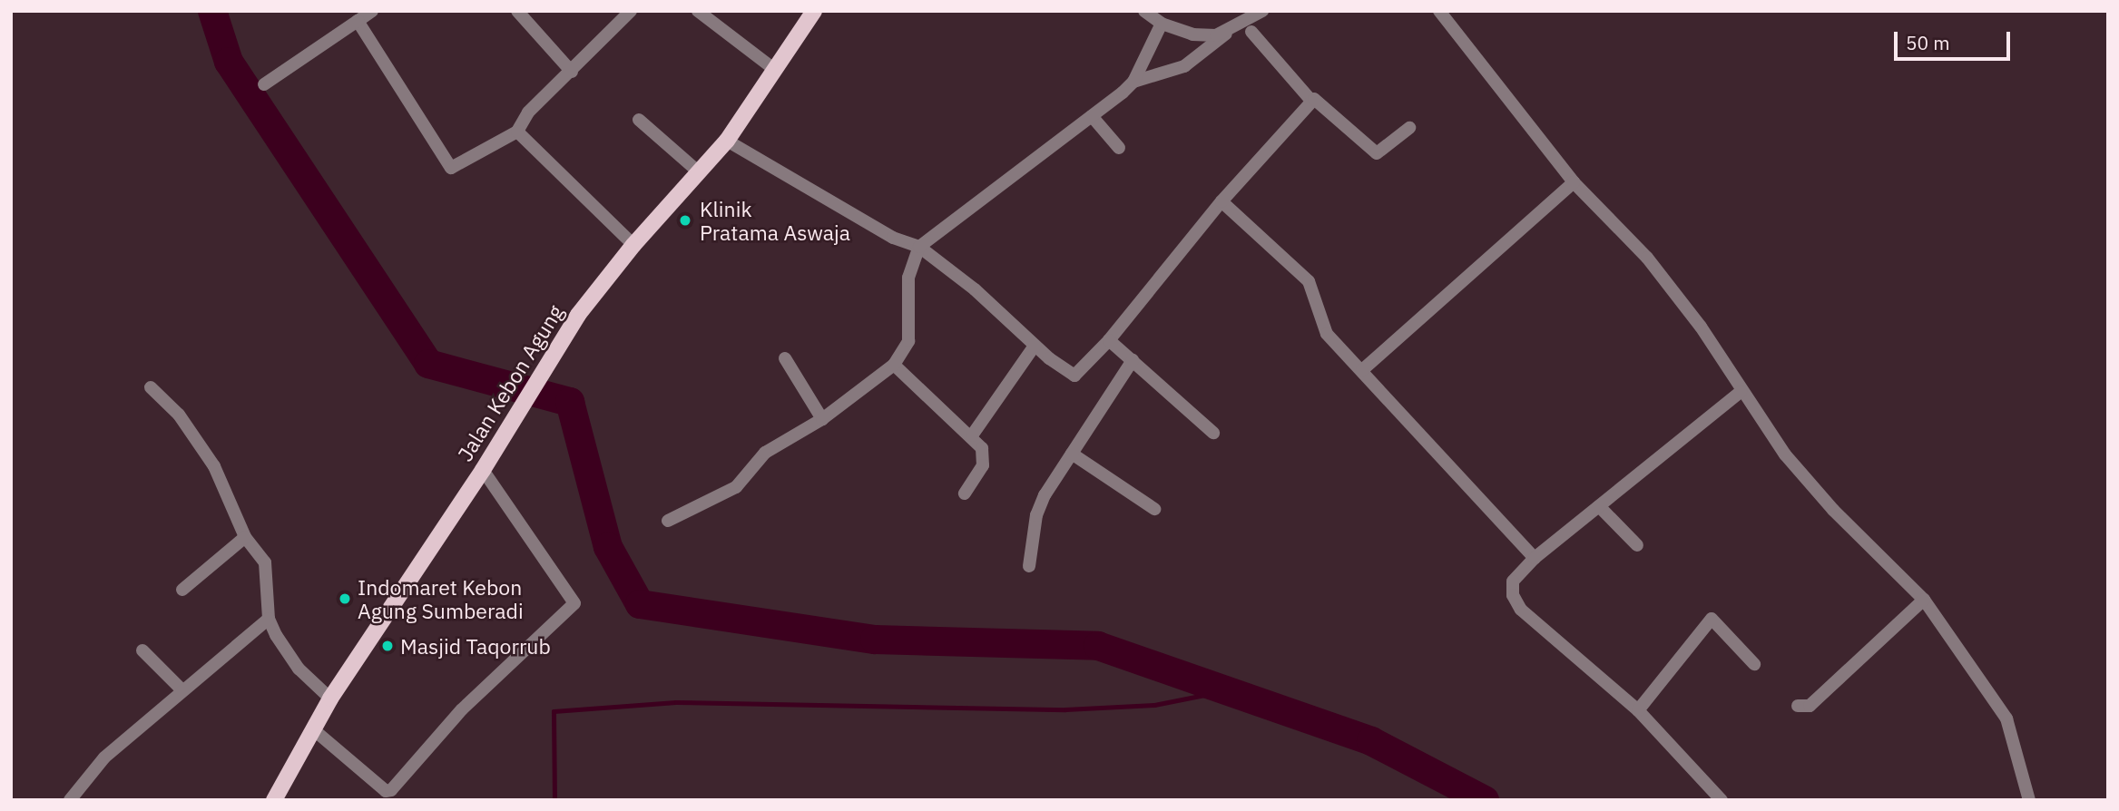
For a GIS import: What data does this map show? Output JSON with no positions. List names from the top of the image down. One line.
{"streets":{"main road":["Jalan Kebon Agung"]},"places":["Klinik Pratama Aswaja","Indomaret Kebon Agung Sumberadi","Masjid Taqorrub"],"scale_bar":"50 m"}
